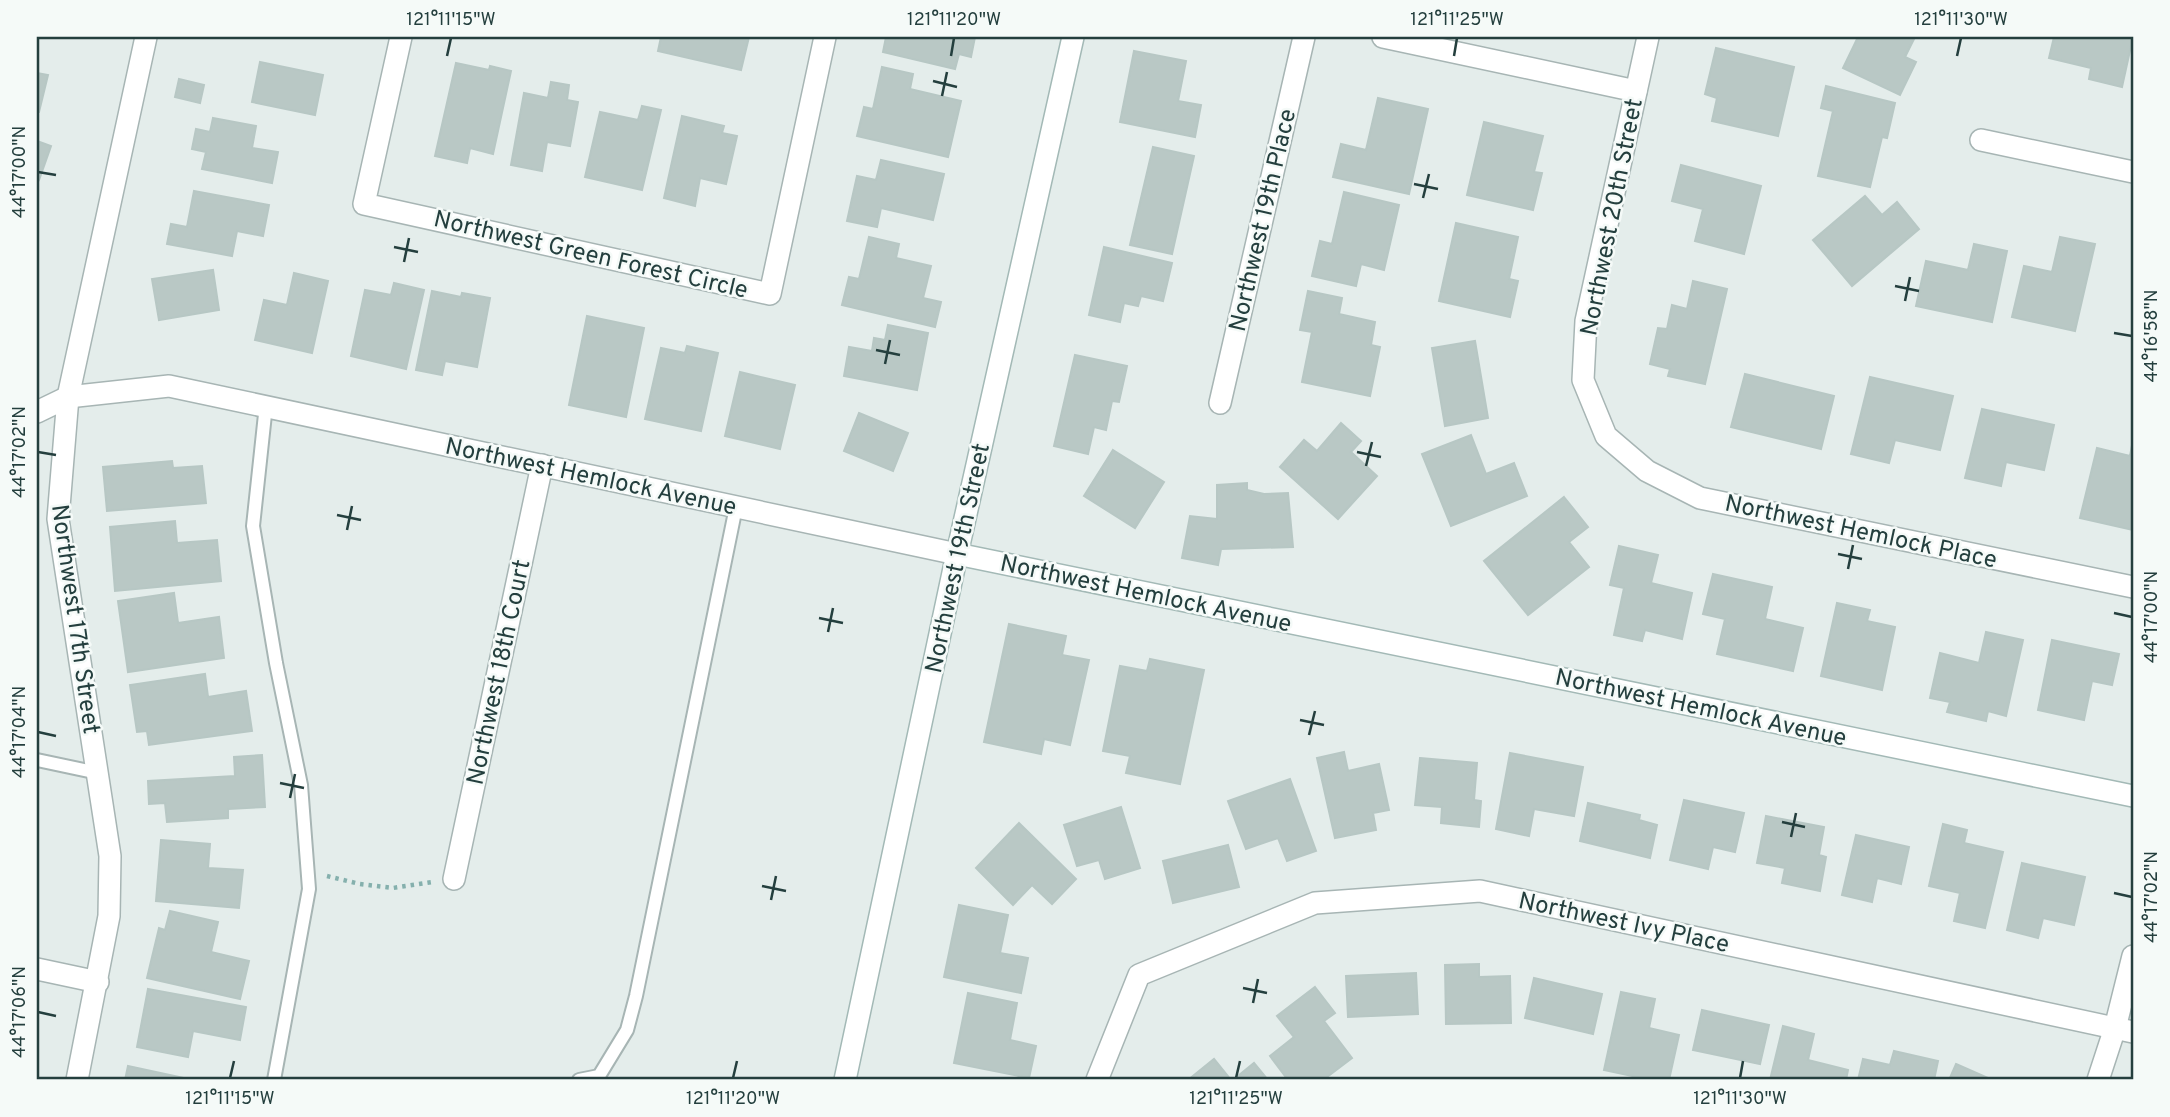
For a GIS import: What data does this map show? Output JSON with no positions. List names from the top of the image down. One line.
{"streets":{"street":["Northwest 20th Street","Northwest 19th Place","Northwest Green Forest Circle","Northwest Hemlock Avenue","Northwest Hemlock Place","Northwest 19th Street","Northwest 17th Street","Northwest 18th Court","Northwest Ivy Place"]},"crossings":[["Northwest 20th Street","Northwest Hemlock Place"],["Northwest Hemlock Avenue","Northwest 19th Street"],["Northwest Hemlock Avenue","Northwest 17th Street"],["Northwest Hemlock Avenue","Northwest 18th Court"]],"coordinates":["121°11'15\"W","121°11'20\"W","121°11'25\"W","121°11'30\"W","44°17'00\"N","44°16'58\"N","44°17'02\"N","44°17'04\"N","44°17'06\"N"]}
